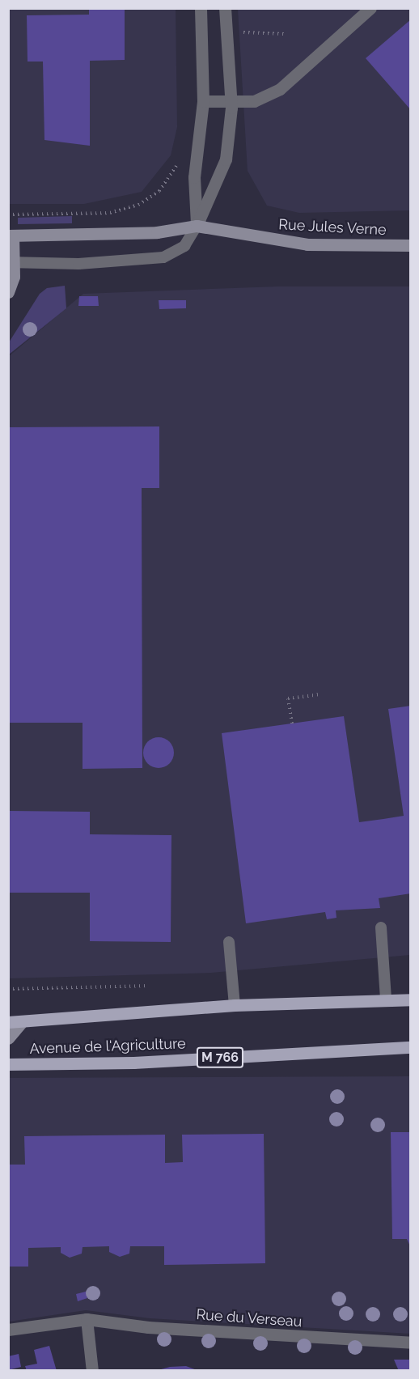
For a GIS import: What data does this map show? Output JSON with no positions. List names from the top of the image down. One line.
{"streets":{"main road":["Rue Jules Verne","Avenue de l'Agriculture","M 766"],"street":["Rue du Verseau"]}}
